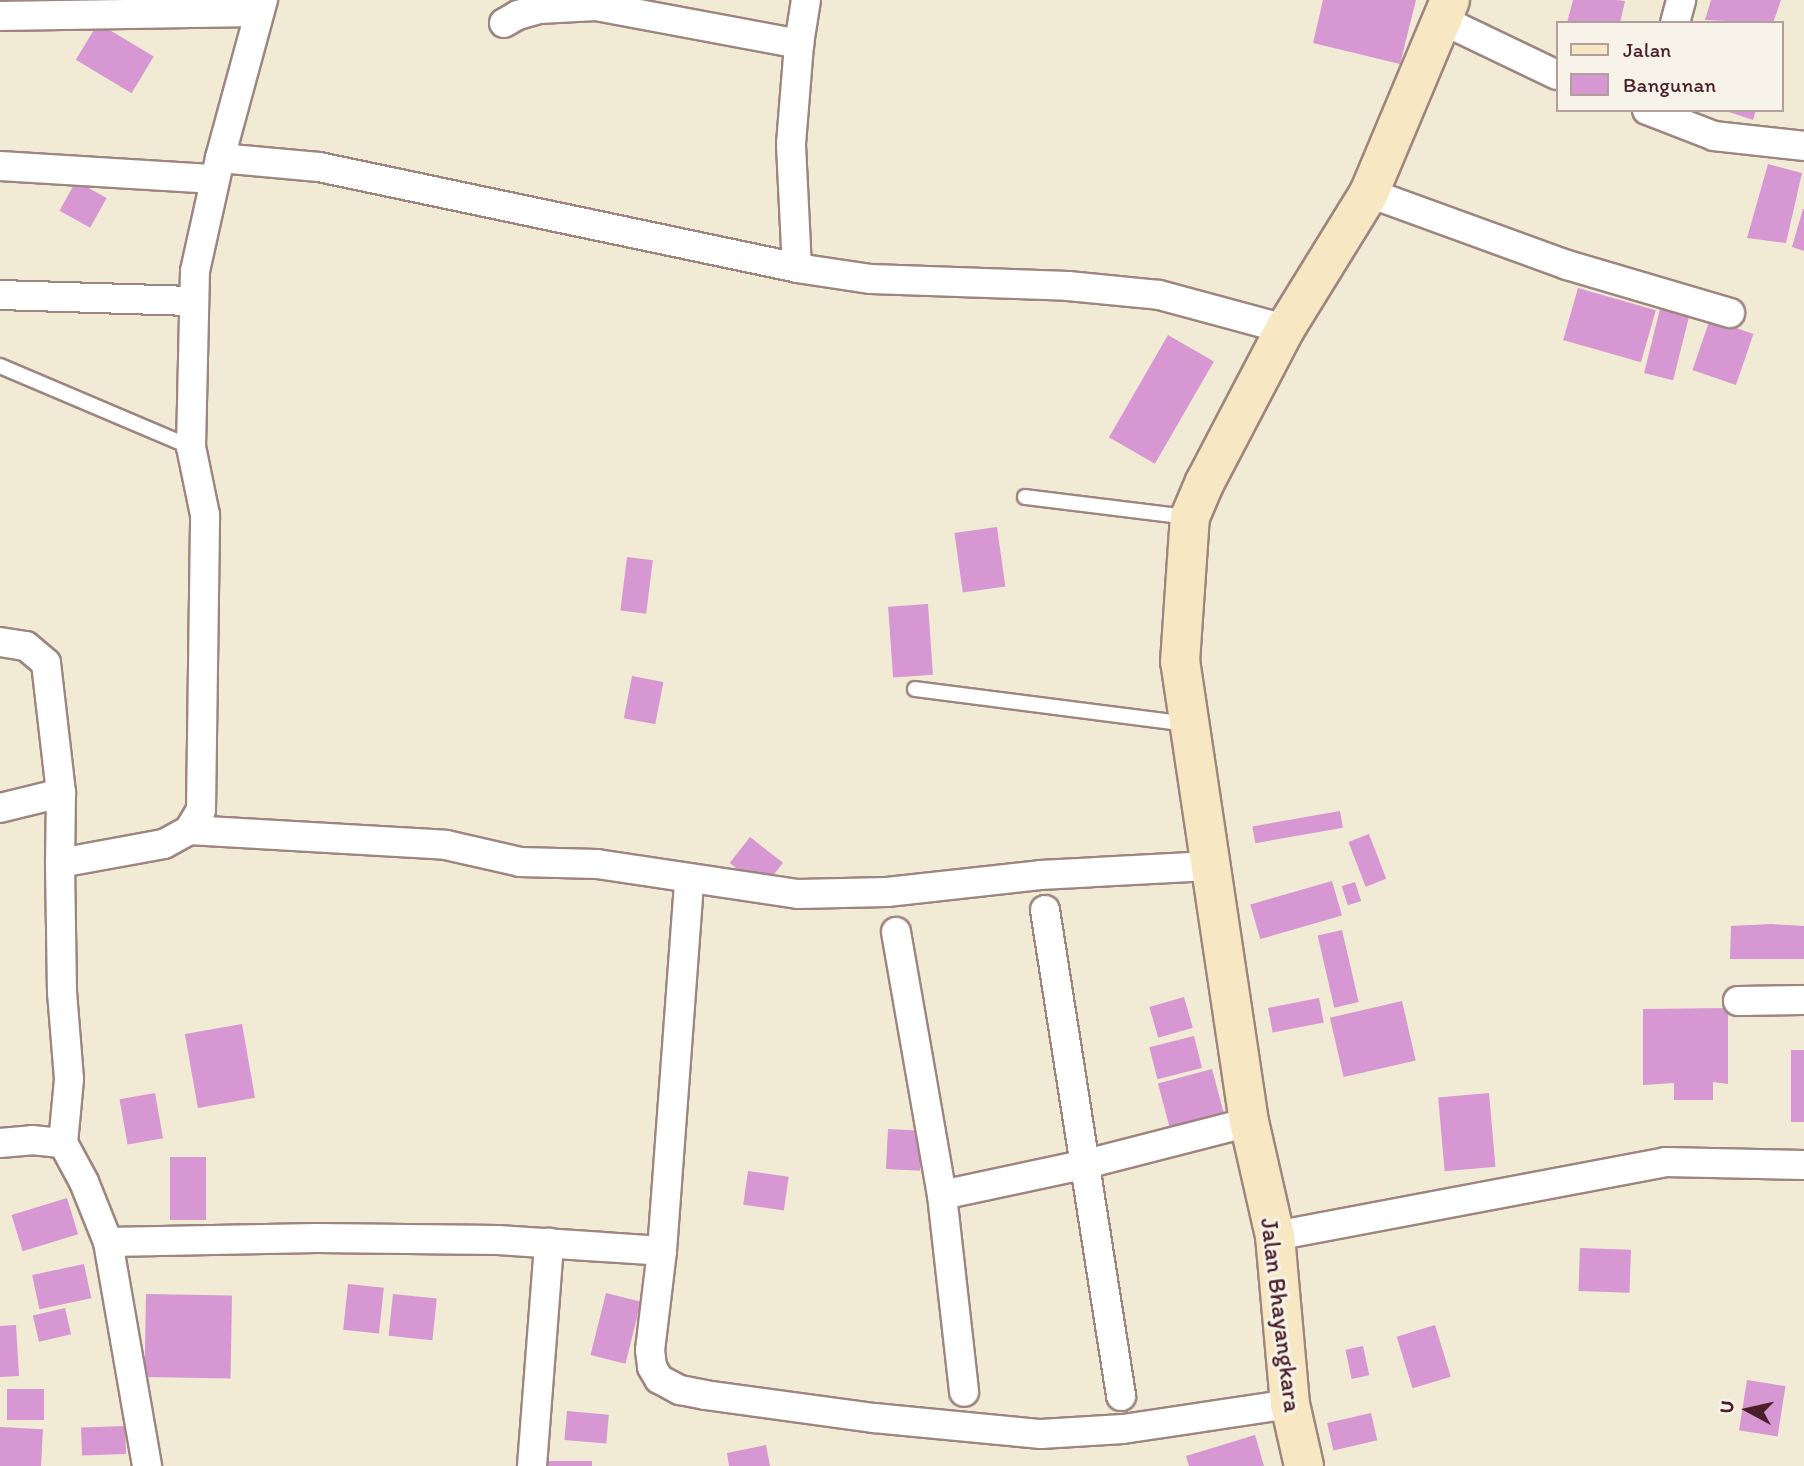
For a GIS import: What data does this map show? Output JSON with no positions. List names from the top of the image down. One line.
{"streets":{"street":["Jalan Bhayangkara"]},"legend":["Jalan","Bangunan"],"north":"left"}
